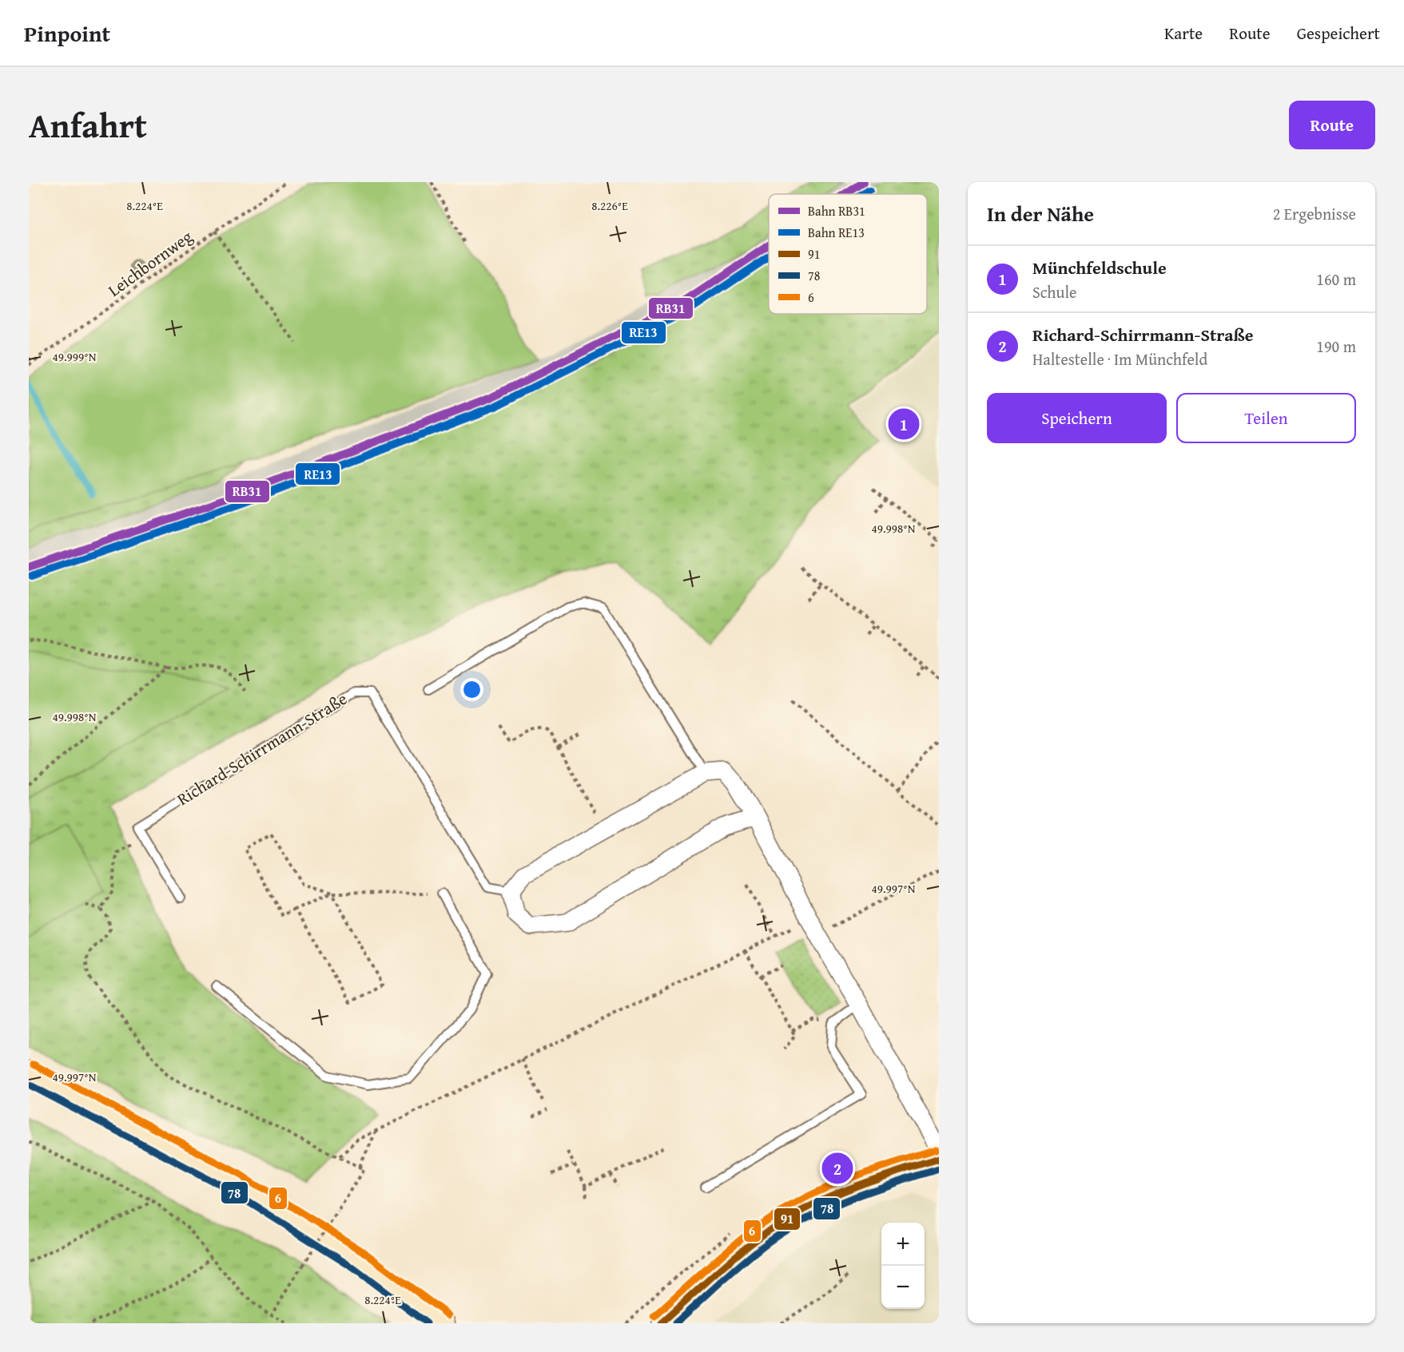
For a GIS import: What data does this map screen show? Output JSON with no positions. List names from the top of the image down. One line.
{"streets":{"lane":["Richard-Schirrmann-Straße"],"path":["Leichbornweg"]},"lines":["rail line RB31","rail line RE13","transit line 6","transit line 78","transit line 91"],"legend":["Bahn RB31","Bahn RE13","91","78","6"],"page":{"header":"Pinpoint","nav":["Karte","Route","Gespeichert"],"title":"Anfahrt","buttons":["Route",["Speichern","Teilen"]],"heading":["In der Nähe","2 Ergebnisse"],"list":[{"mark":"1","name":"Münchfeldschule","note":"Schule","value":"160 m"},{"mark":"2","name":"Richard-Schirrmann-Straße","note":"Haltestelle · Im Münchfeld","value":"190 m"}],"pins":["1","2"],"map_buttons":["+","−"]},"coordinates":["8.224°E","8.226°E","49.999°N","49.998°N","49.997°N"]}
